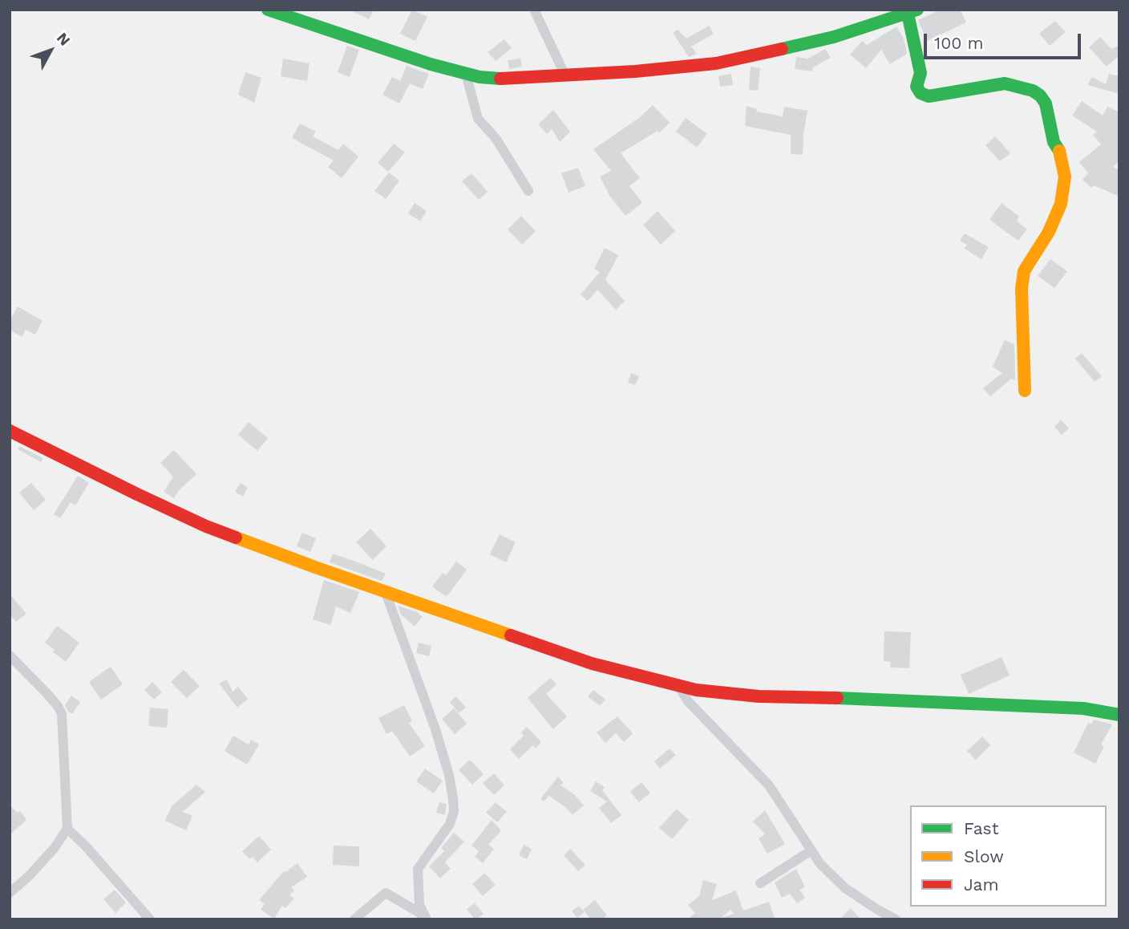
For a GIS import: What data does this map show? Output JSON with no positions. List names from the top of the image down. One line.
{"legend":["Fast","Slow","Jam"],"scale_bar":"100 m","north":"top right"}
